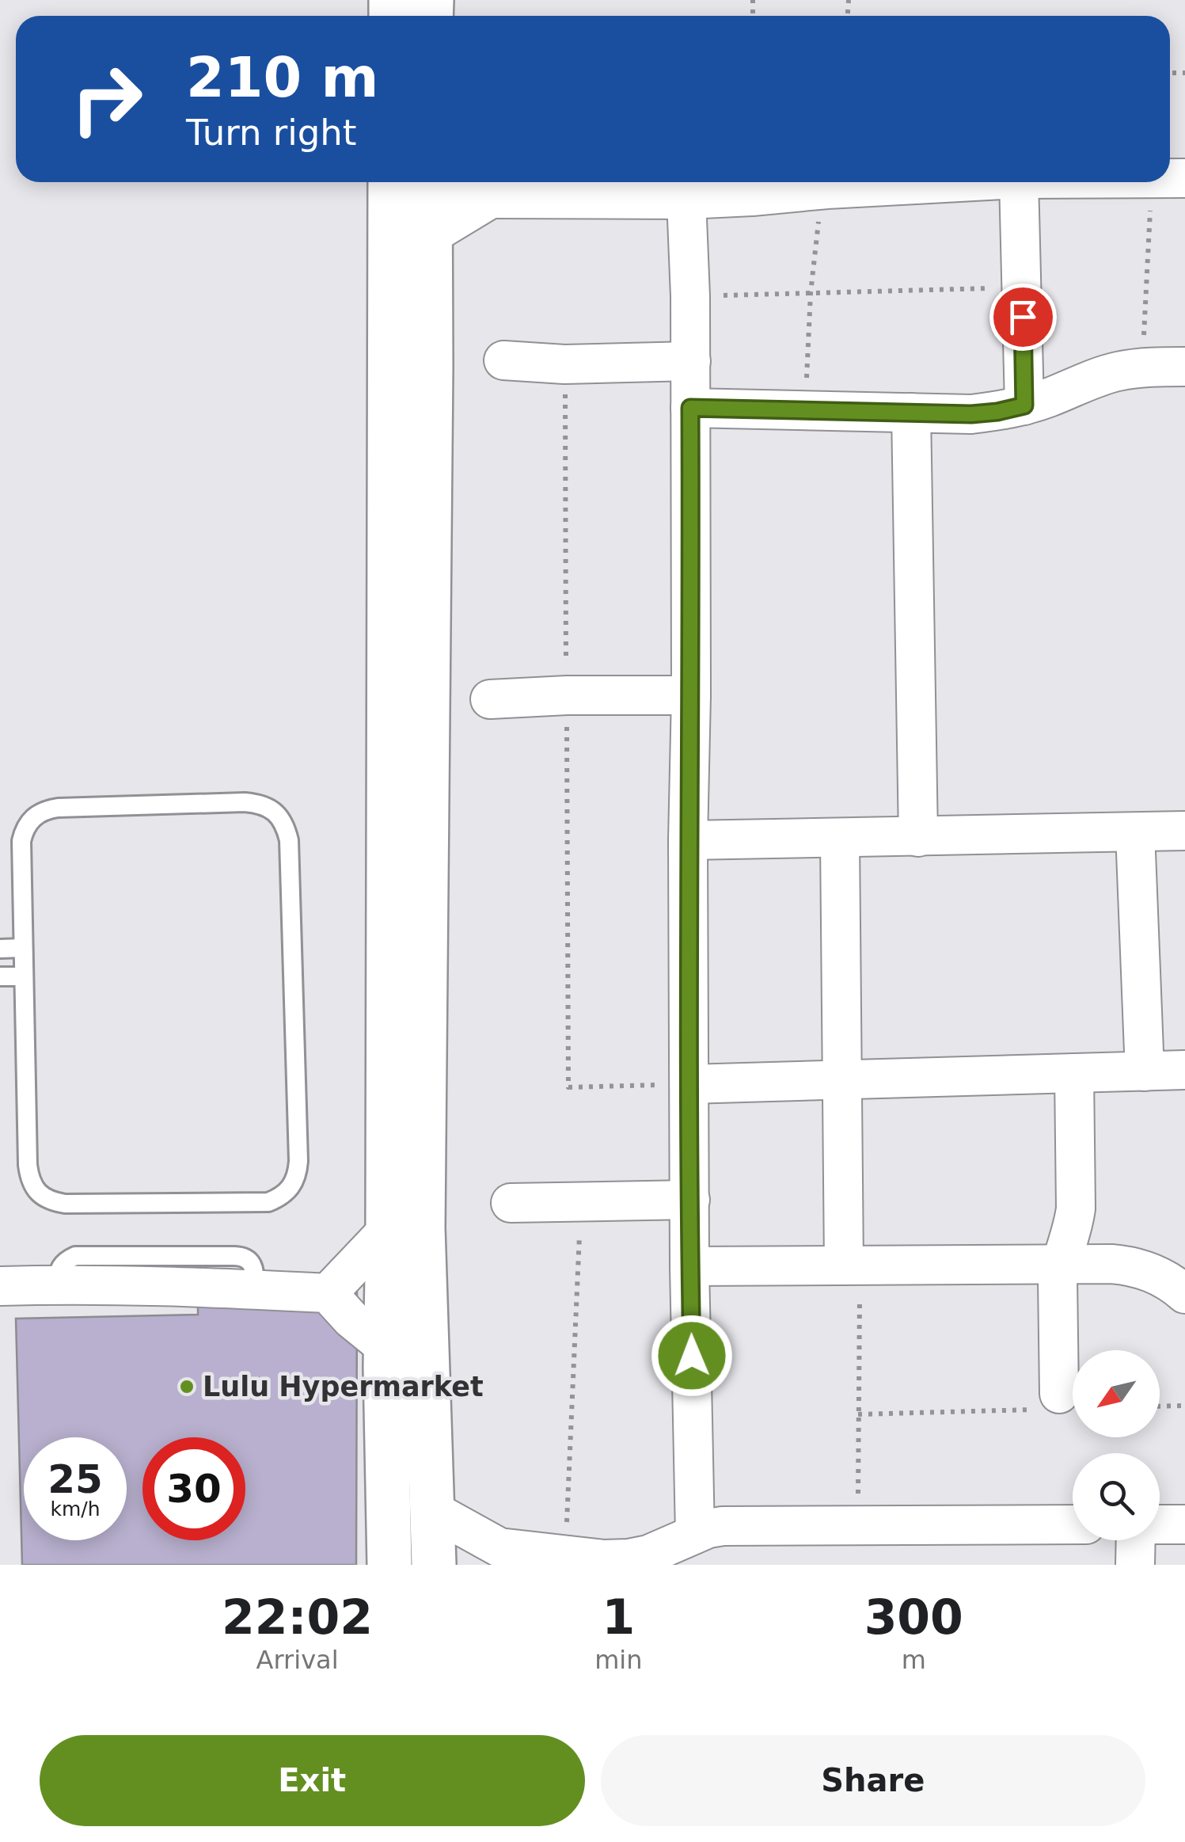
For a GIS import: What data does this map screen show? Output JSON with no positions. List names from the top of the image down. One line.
{"places":["Lulu Hypermarket"],"north":"bottom left","page":{"turn":["210 m","Turn right"],"speed":"25 km/h","limit":"30","eta":["22:02","Arrival","1","min","300","m"],"buttons":["Exit","Share"]}}
